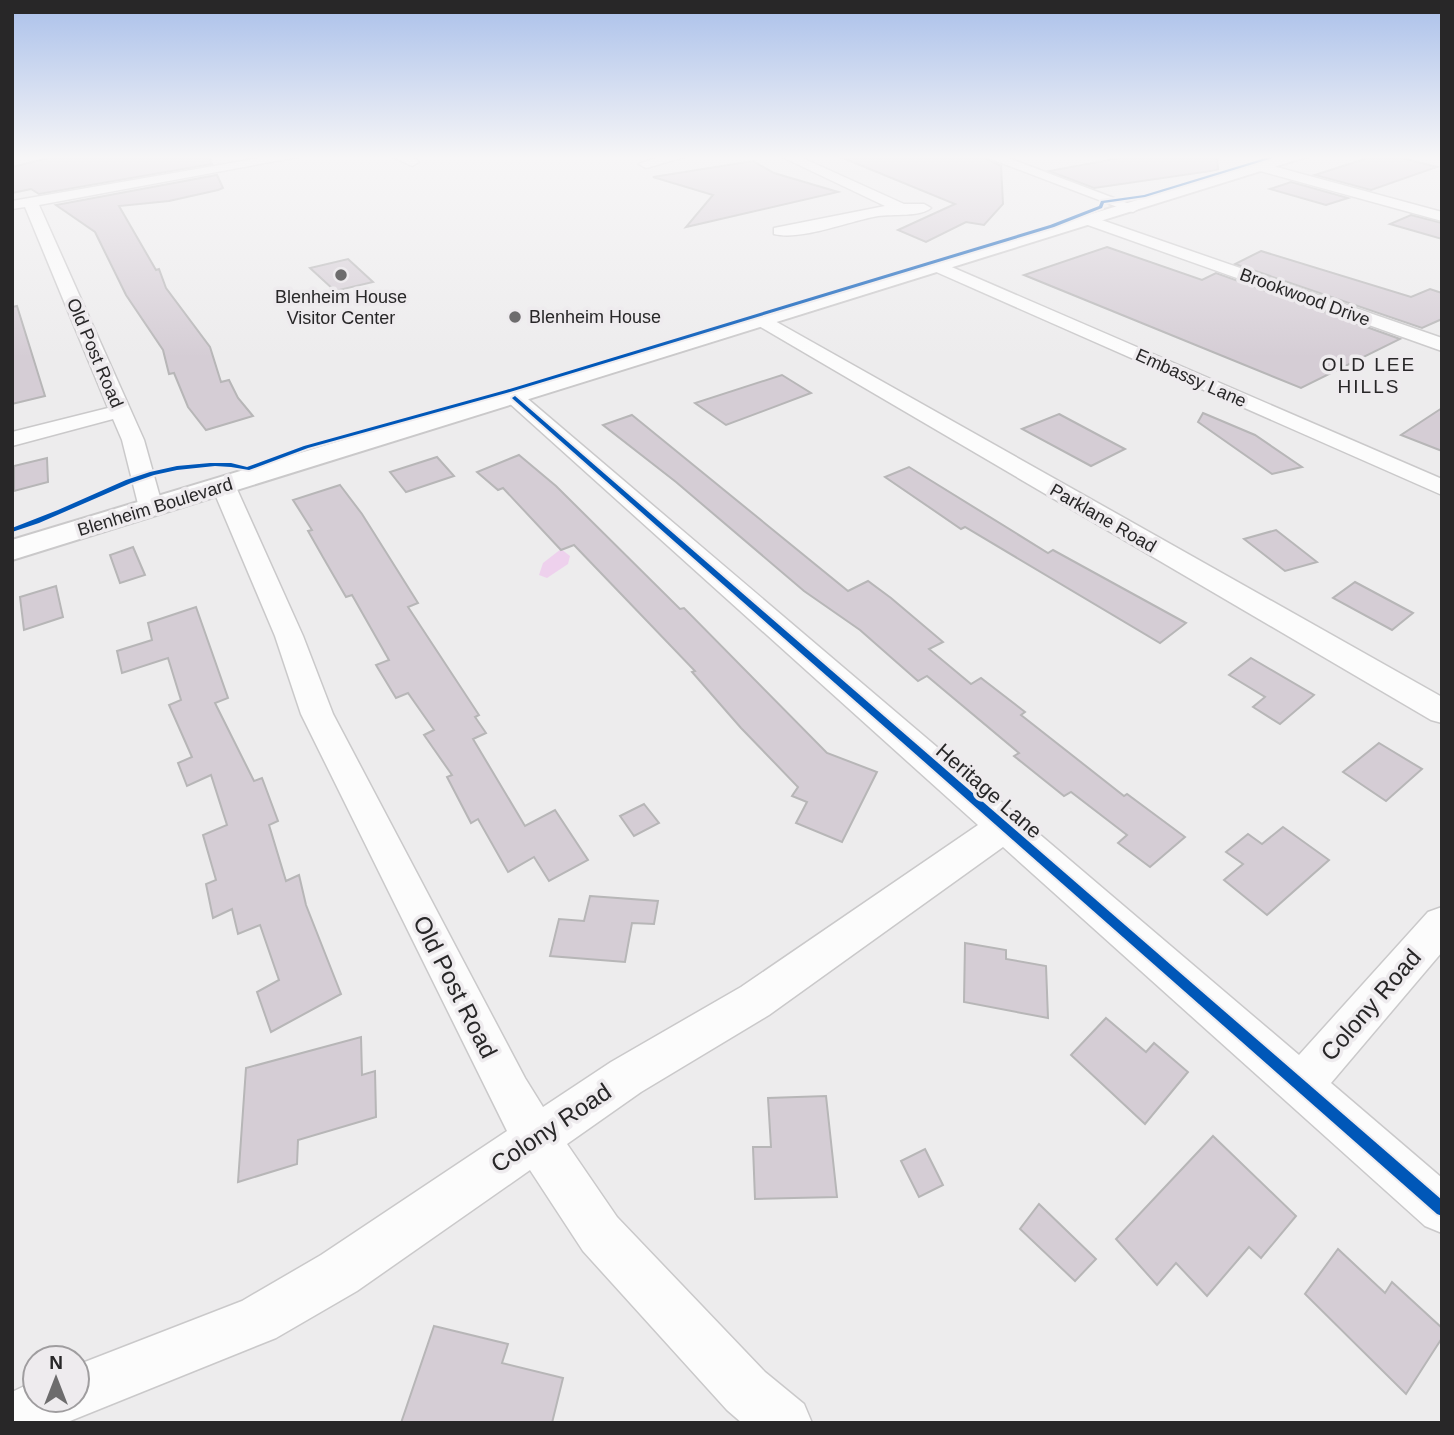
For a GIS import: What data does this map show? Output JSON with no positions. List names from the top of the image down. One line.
{"streets":{"main road":["Blenheim Boulevard"],"street":["Brookwood Drive","Old Post Road","Embassy Lane","Parklane Road","Heritage Lane","Colony Road"]},"crossings":[["Old Post Road","Blenheim Boulevard"],["Old Post Road","Colony Road"],["Embassy Lane","Blenheim Boulevard"],["Blenheim Boulevard","Parklane Road"],["Blenheim Boulevard","Heritage Lane"],["Heritage Lane","Colony Road"]],"districts":["OLD LEE HILLS"],"places":["Blenheim House Visitor Center","Blenheim House"],"north":"top"}
